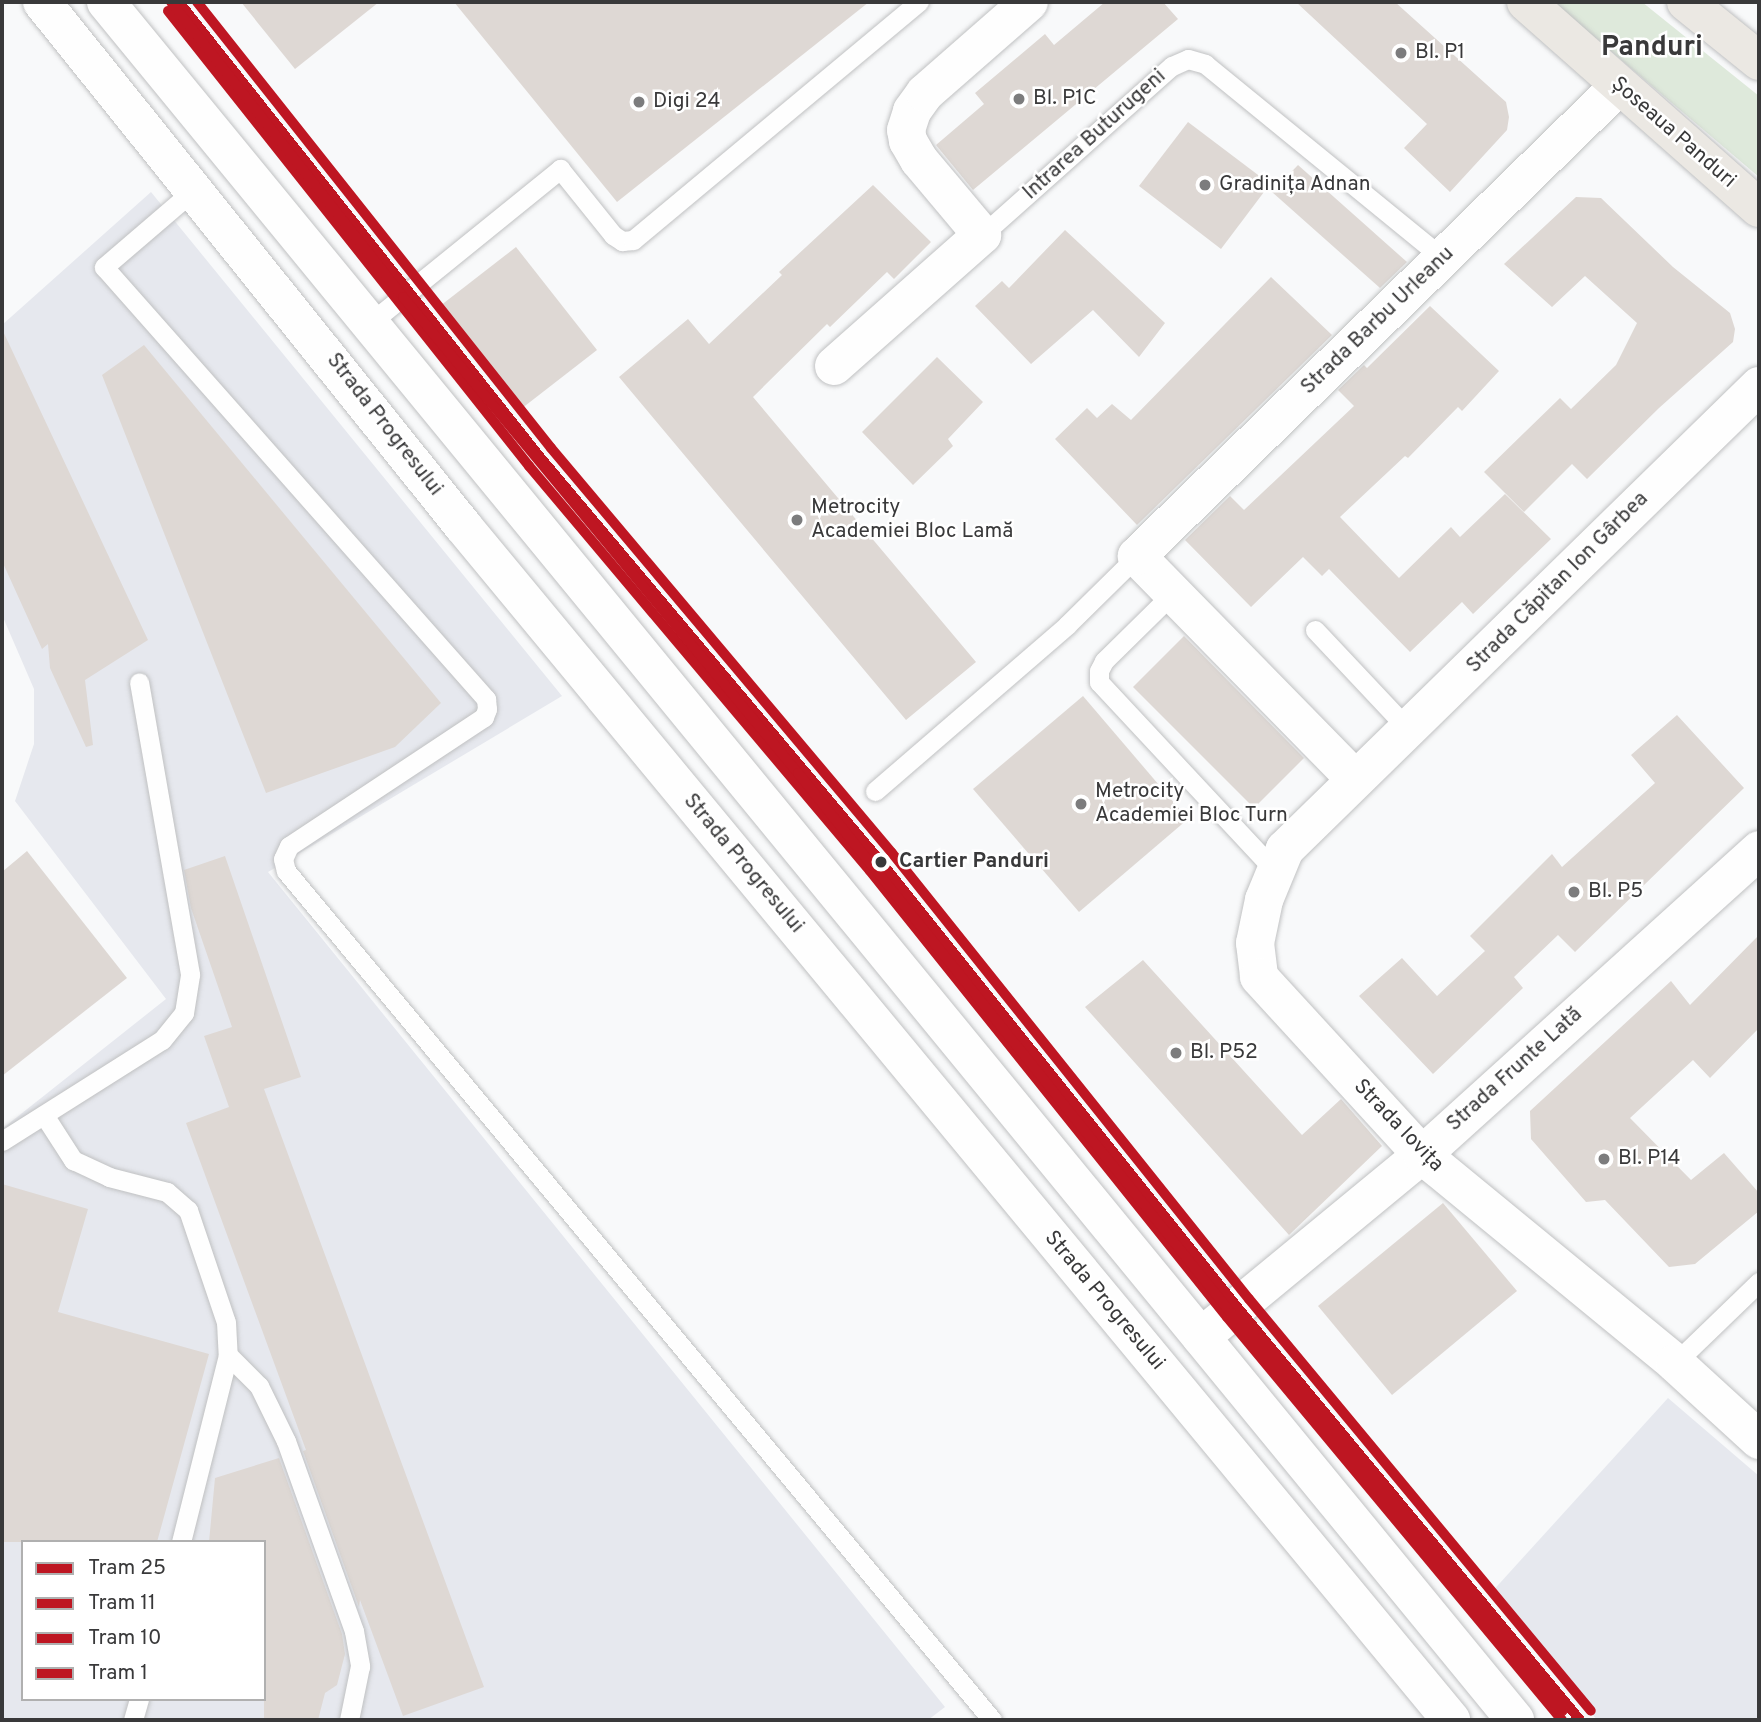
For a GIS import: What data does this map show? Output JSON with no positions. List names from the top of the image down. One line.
{"streets":{"main road":["Șoseaua Panduri","Intrarea Buturugeni","Strada Barbu Urleanu","Strada Progresului","Strada Căpitan Ion Gârbea","Strada Frunte Lată","Strada Iovița"]},"crossings":[["Șoseaua Panduri","Strada Barbu Urleanu"],["Intrarea Buturugeni","Strada Barbu Urleanu"],["Strada Progresului","Strada Frunte Lată"],["Strada Căpitan Ion Gârbea","Strada Iovița"],["Strada Frunte Lată","Strada Iovița"]],"districts":["Panduri"],"places":["Bl. P1","Bl. P1C","Digi 24","Gradinița Adnan","Metrocity Academiei Bloc Lamă","Metrocity Academiei Bloc Turn","Cartier Panduri","Bl. P5","Bl. P52","Bl. P14"],"lines":["tram line 25","tram line 10","tram line 1","tram line 11"],"legend":["Tram 25","Tram 11","Tram 10","Tram 1"]}
